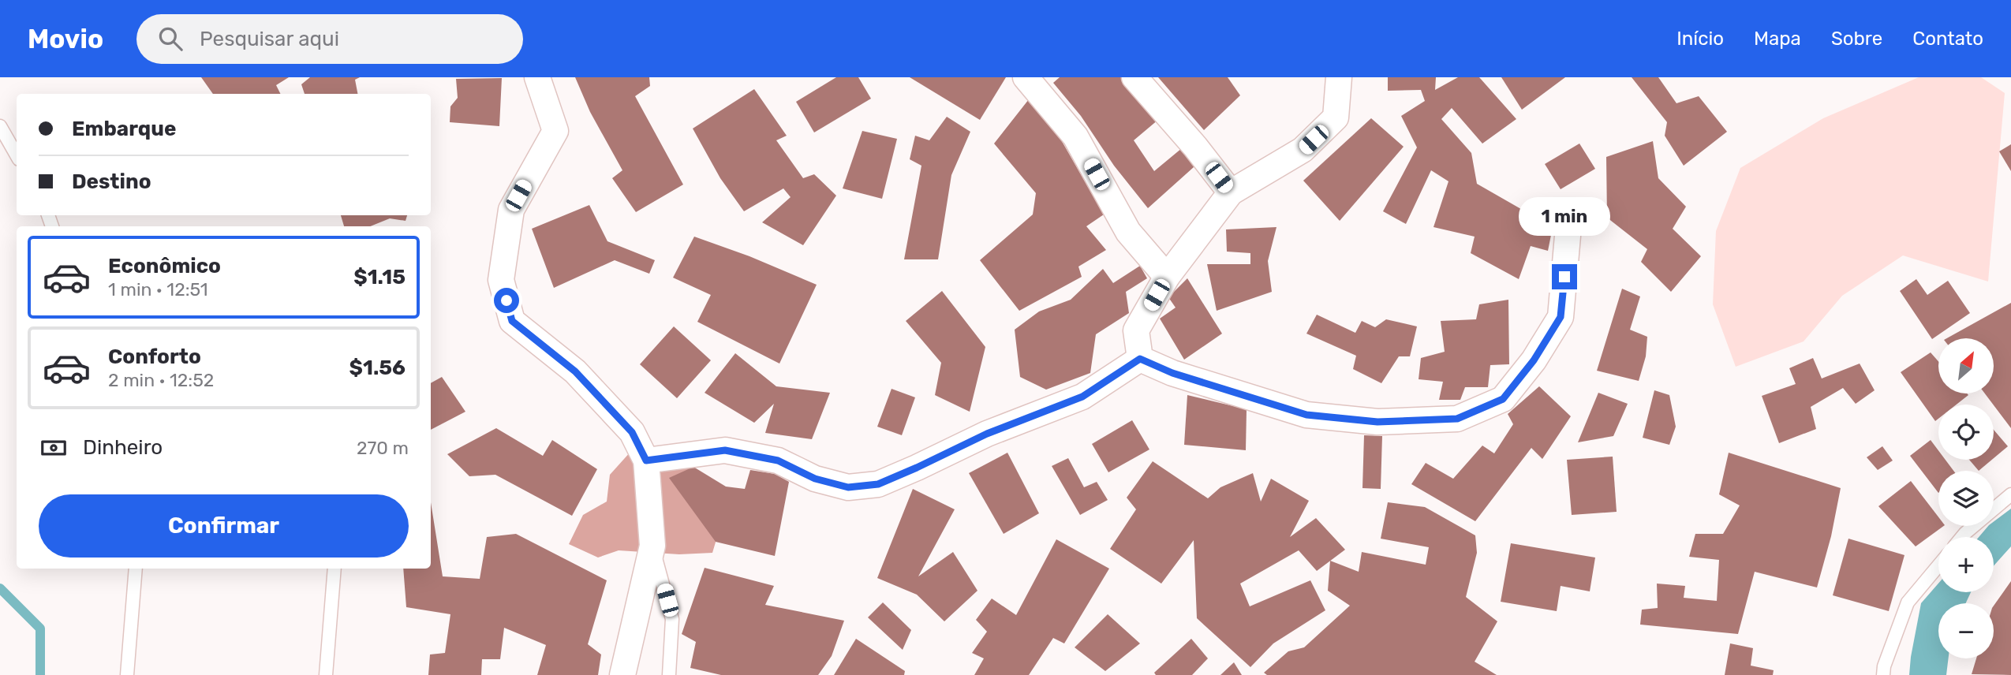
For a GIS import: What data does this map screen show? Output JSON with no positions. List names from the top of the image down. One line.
{"north":"top right","page":{"header":"Movio","search":"Pesquisar aqui","nav":["Início","Mapa","Sobre","Contato"],"banner":["Embarque","Destino"],"bubble":"1 min","list":[{"name":"Econômico","note":"1 min · 12:51","value":"$1.15"},{"name":"Conforto","note":"2 min · 12:52","value":"$1.56"}],"map_buttons":["+","−"],"pay":["Dinheiro","270 m"],"buttons":"Confirmar"}}
